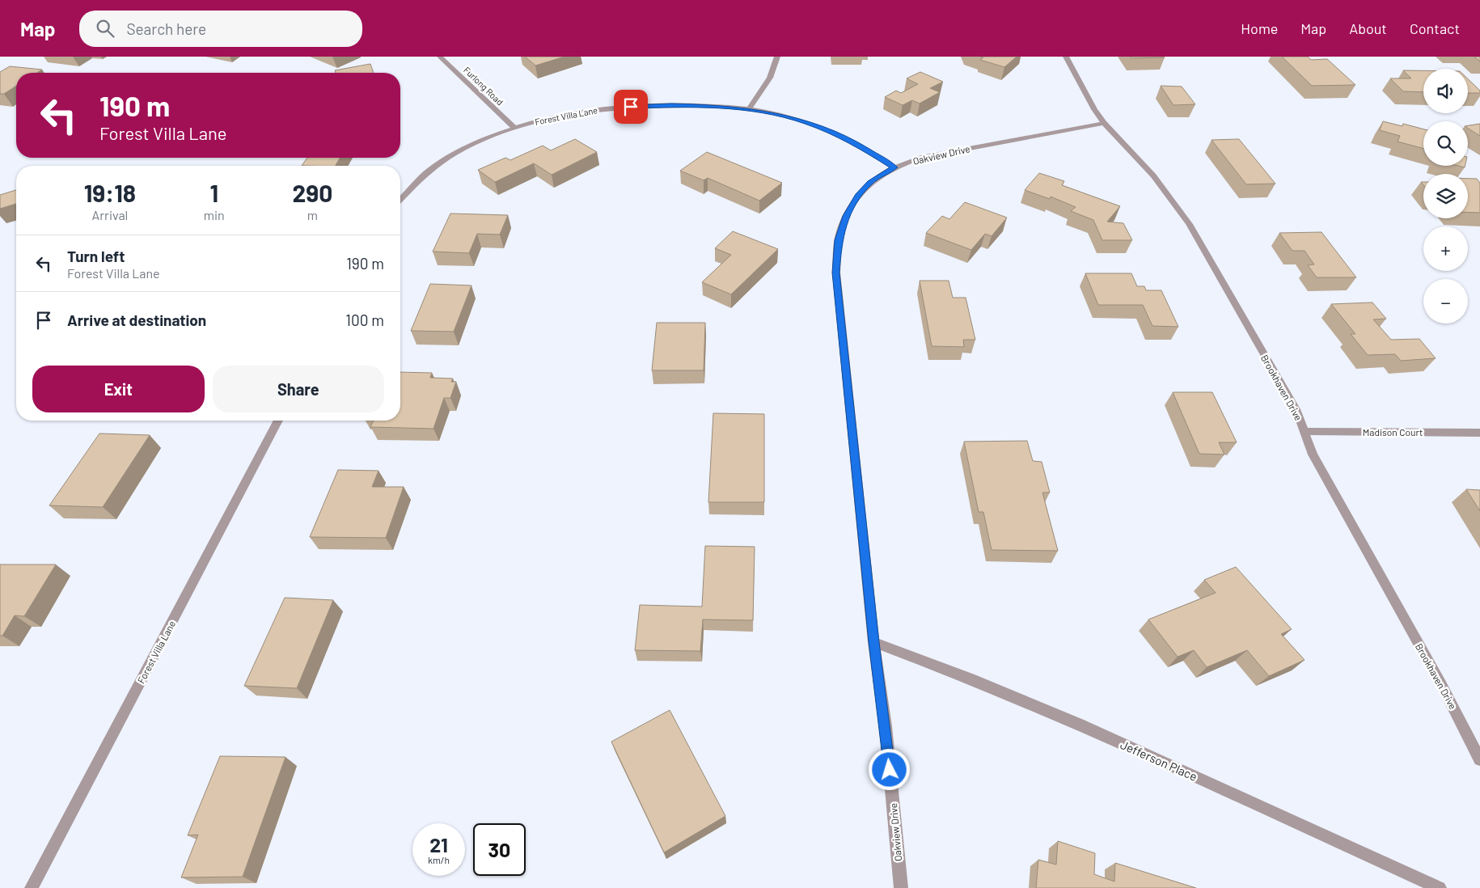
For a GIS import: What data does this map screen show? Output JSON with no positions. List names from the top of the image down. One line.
{"streets":{"street":["Furlong Road","Forest Villa Lane","Oakview Drive","Brookhaven Drive","Madison Court","Jefferson Place"]},"crossings":[["Furlong Road","Forest Villa Lane"],["Forest Villa Lane","Oakview Drive"],["Oakview Drive","Brookhaven Drive"],["Oakview Drive","Jefferson Place"],["Brookhaven Drive","Madison Court"]],"page":{"header":"Map","search":"Search here","nav":["Home","Map","About","Contact"],"map_buttons":["+","−"],"turn":["190 m","Forest Villa Lane"],"eta":["19:18","Arrival","1","min","290","m"],"list":[{"name":"Turn left","note":"Forest Villa Lane","value":"190 m"},{"name":"Arrive at destination","value":"100 m"}],"buttons":["Exit","Share"],"speed":"21 km/h","limit":"30"}}
